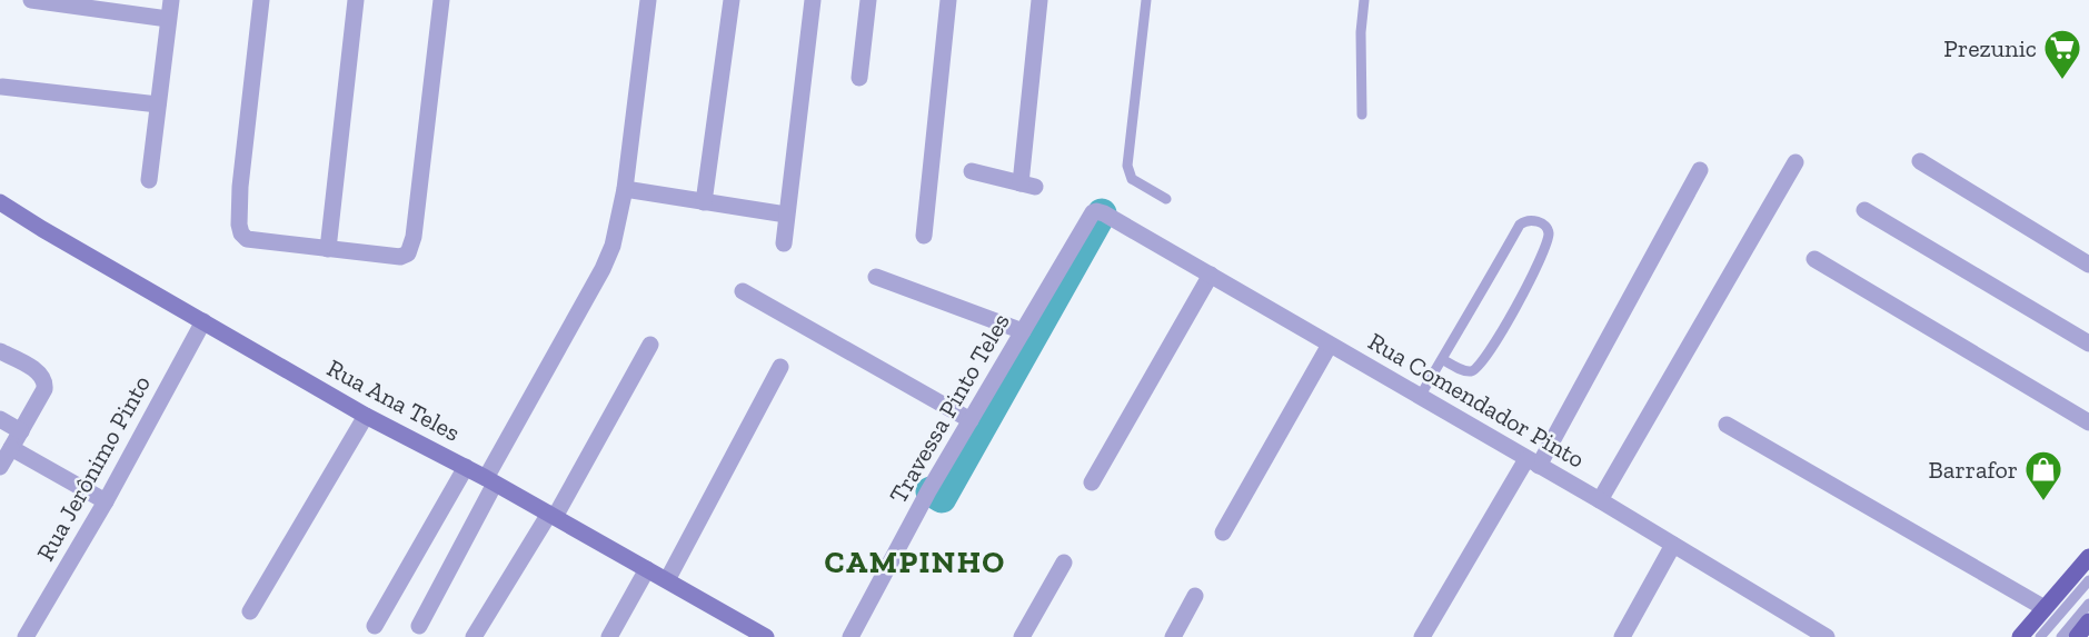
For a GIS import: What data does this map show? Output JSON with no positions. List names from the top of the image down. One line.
{"streets":{"street":["Rua Ana Teles","Rua Comendador Pinto","Travessa Pinto Teles","Rua Jerônimo Pinto"]},"crossings":[["Rua Ana Teles","Rua Jerônimo Pinto"],["Rua Comendador Pinto","Travessa Pinto Teles"]],"districts":["CAMPINHO"],"places":{"supermarket":["Prezunic"],"shop":["Barrafor"]}}
